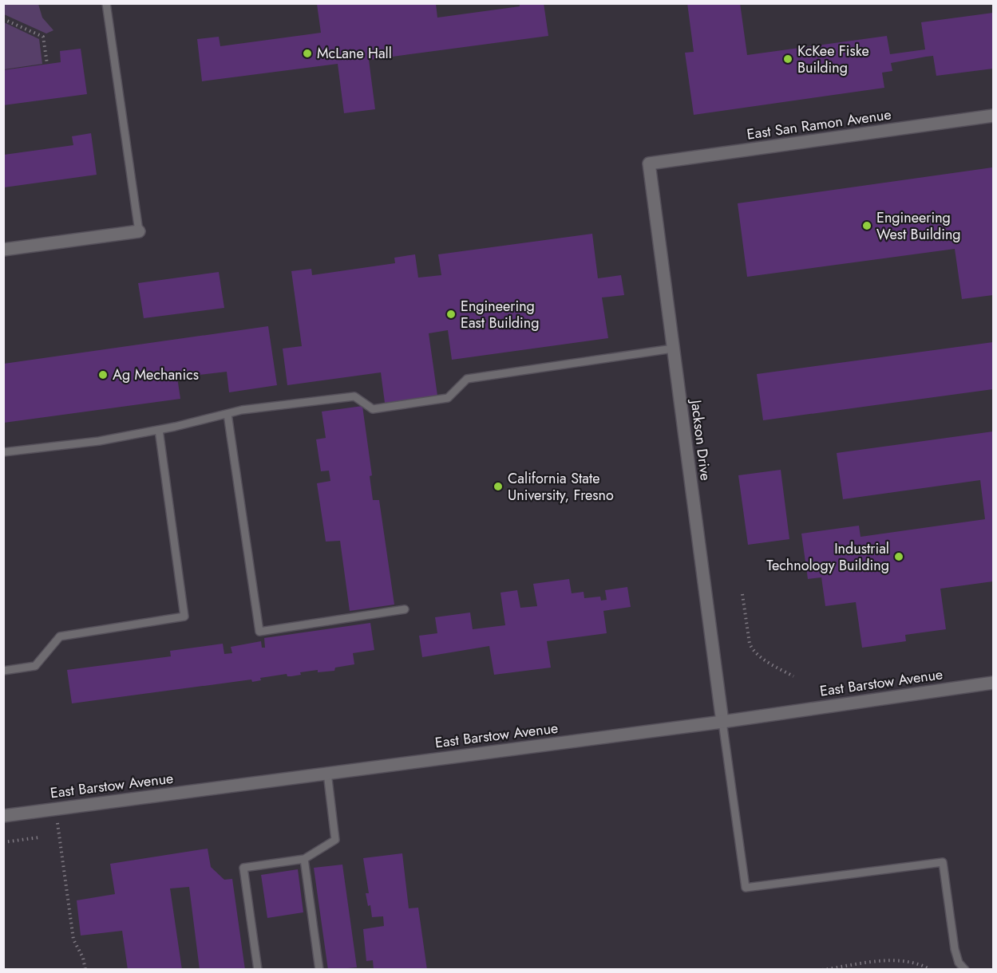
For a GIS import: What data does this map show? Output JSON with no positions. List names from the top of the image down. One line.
{"streets":{"street":["East San Ramon Avenue","Jackson Drive","East Barstow Avenue"]},"crossings":[["East San Ramon Avenue","Jackson Drive"],["Jackson Drive","East Barstow Avenue"]],"places":["McLane Hall","KcKee Fiske Building","Engineering West Building","Engineering East Building","Ag Mechanics","California State University, Fresno","Industrial Technology Building"]}
